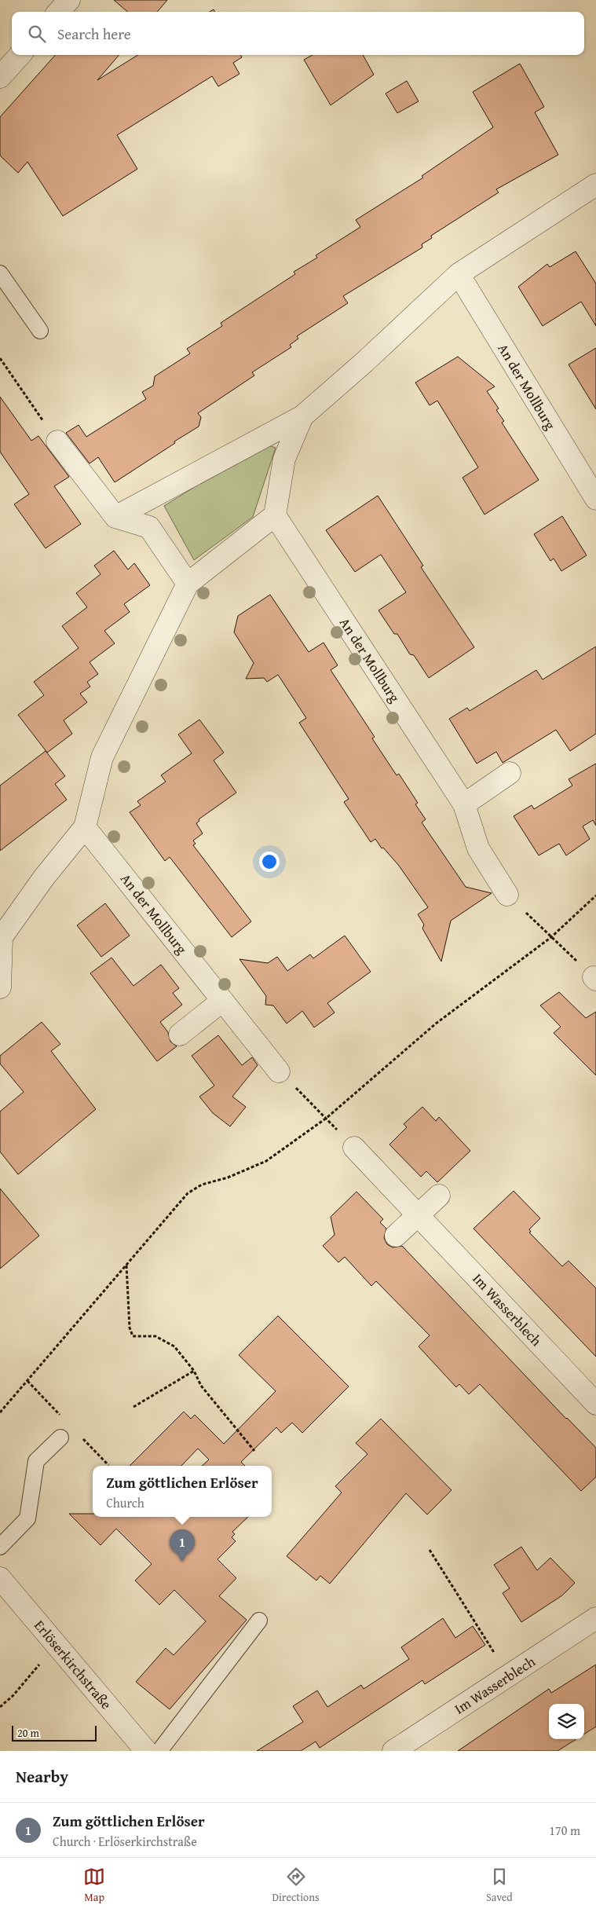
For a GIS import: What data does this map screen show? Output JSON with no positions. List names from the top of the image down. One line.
{"streets":{"street":["An der Mollburg","Im Wasserblech","Erlöserkirchstraße"]},"scale_bar":"20 m","page":{"search":"Search here","popup":["Zum göttlichen Erlöser","Church"],"pins":"1","scale":"20 m","heading":"Nearby","list":[{"mark":"1","name":"Zum göttlichen Erlöser","note":"Church · Erlöserkirchstraße","value":"170 m"}],"nav":["Map","Directions","Saved"]}}
